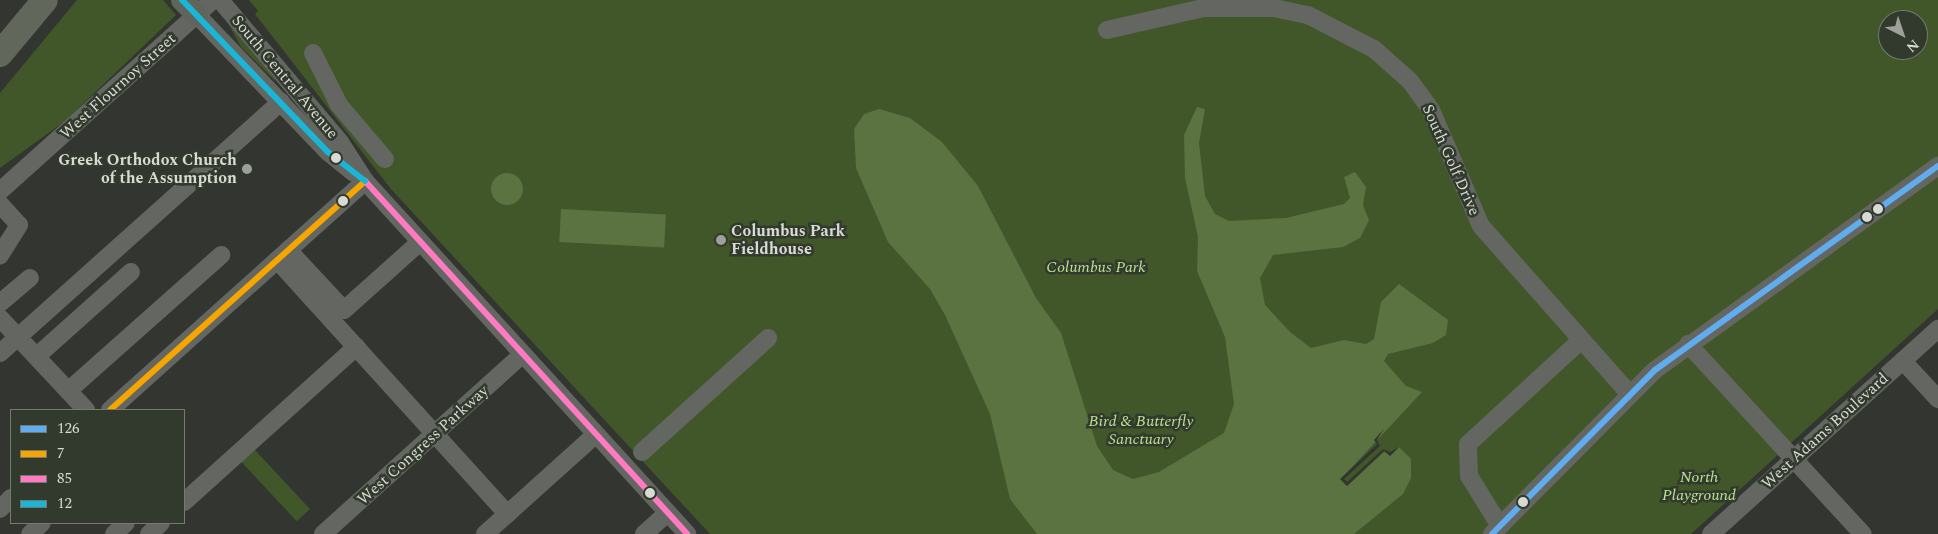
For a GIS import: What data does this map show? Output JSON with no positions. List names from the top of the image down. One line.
{"streets":{"street":["South Central Avenue","West Flournoy Street","South Golf Drive","West Adams Boulevard","West Congress Parkway"]},"crossings":[["South Central Avenue","West Flournoy Street"],["South Central Avenue","West Congress Parkway"]],"parks":["Columbus Park","Bird & Butterfly Sanctuary","North Playground"],"places":["Greek Orthodox Church of the Assumption","Columbus Park Fieldhouse"],"lines":["transit line 12","transit line 126","transit line 7","transit line 85"],"legend":["126","7","85","12"],"north":"bottom right"}
